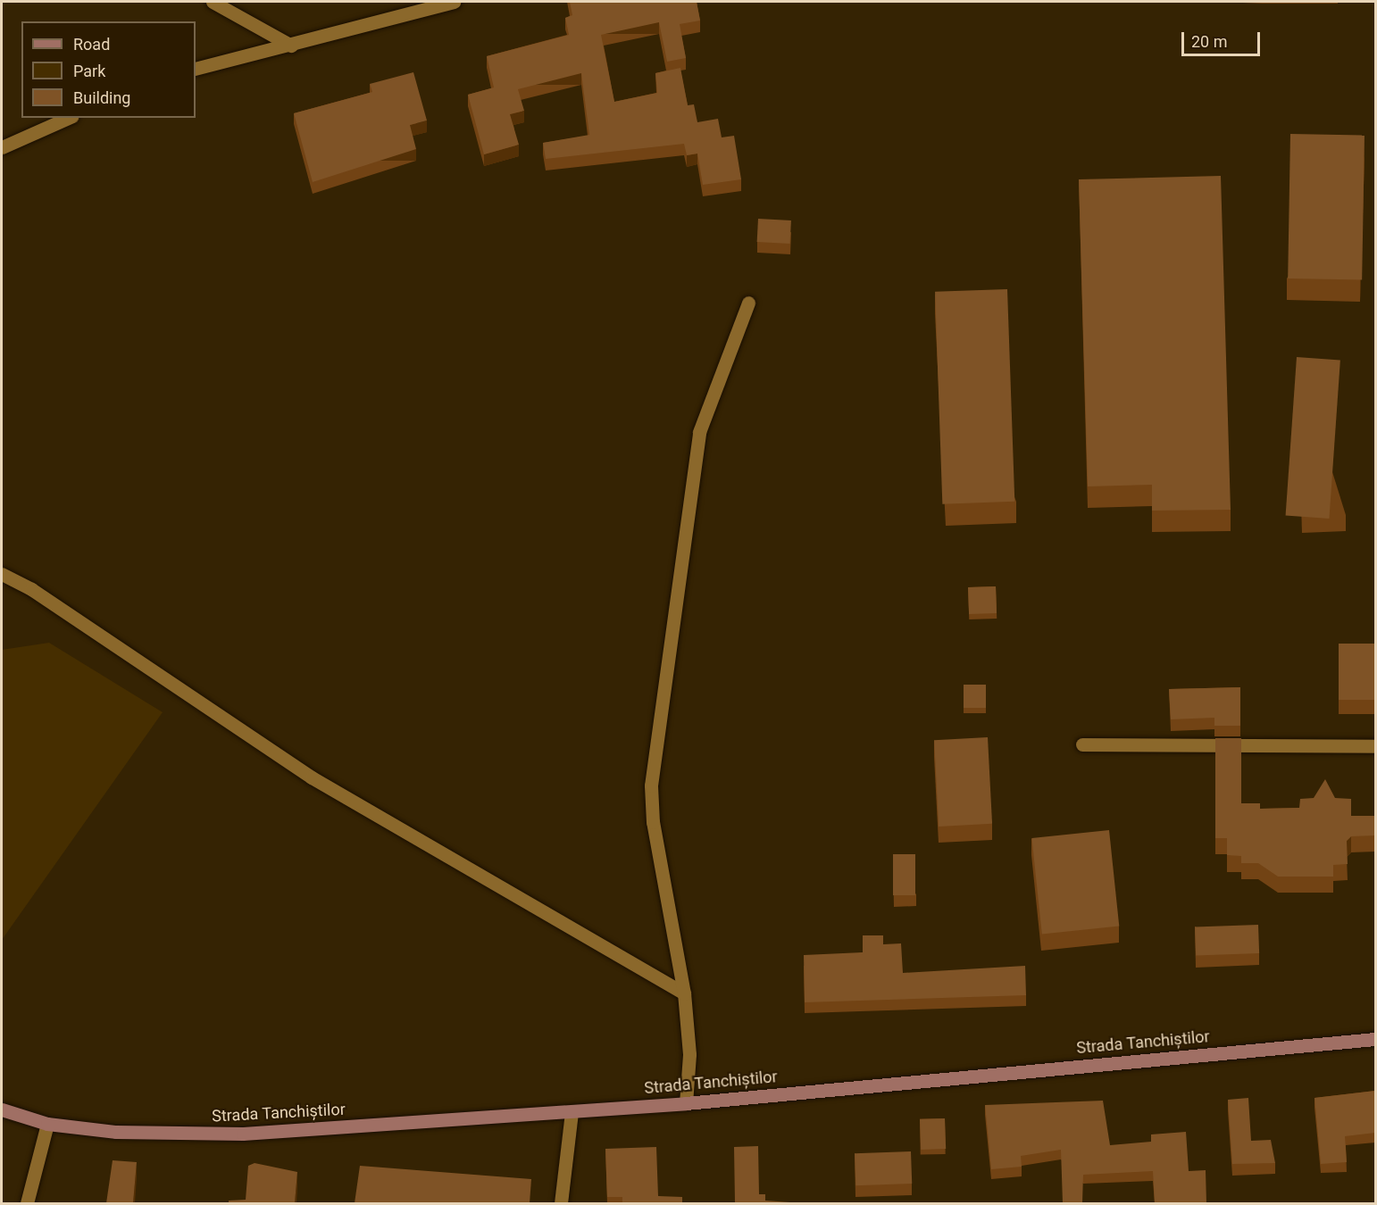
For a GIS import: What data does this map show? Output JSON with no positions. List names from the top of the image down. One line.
{"streets":{"street":["Strada Tanchiștilor"]},"legend":["Road","Park","Building"],"scale_bar":"20 m"}
